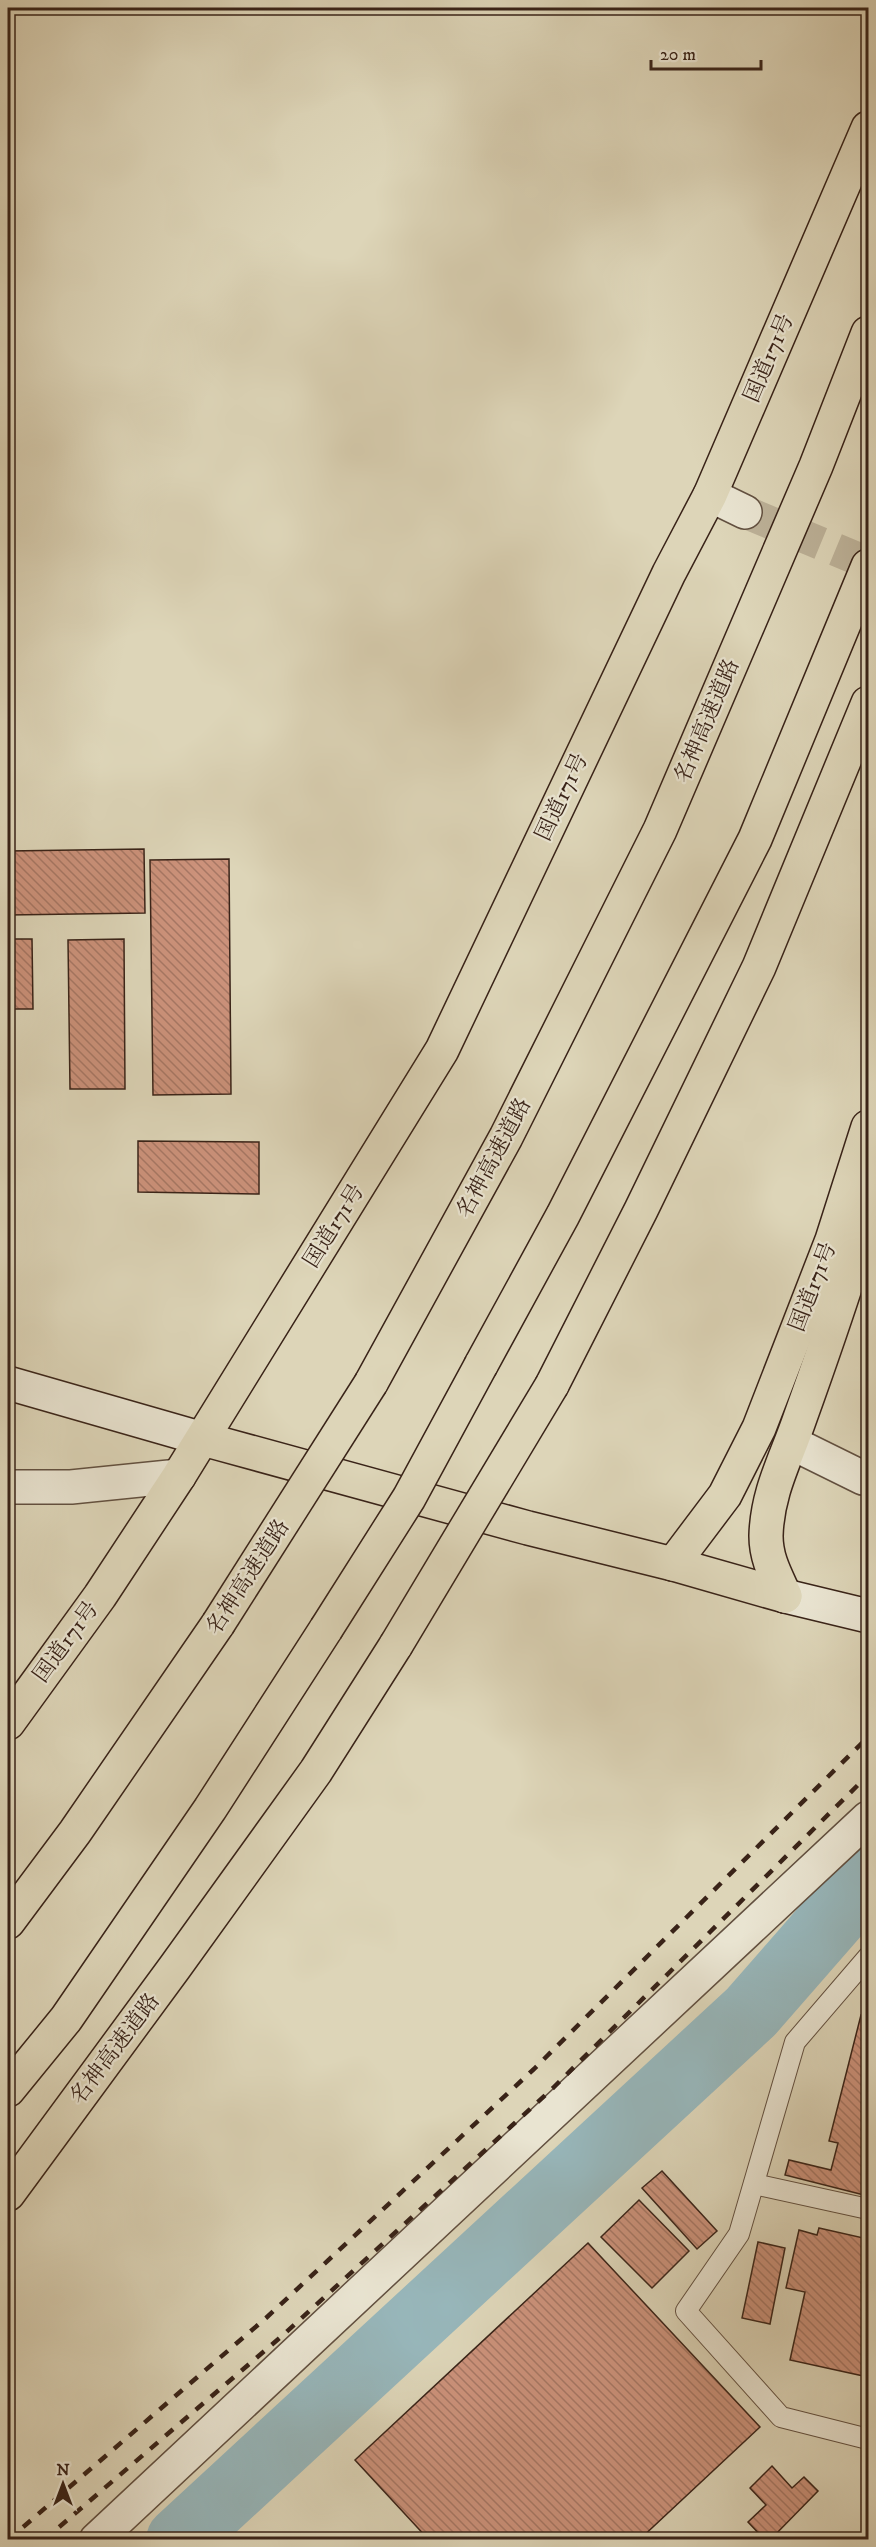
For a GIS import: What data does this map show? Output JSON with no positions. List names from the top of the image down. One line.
{"streets":{"highway":["国道171号","名神高速道路"]},"scale_bar":"20 m","north":"top"}
